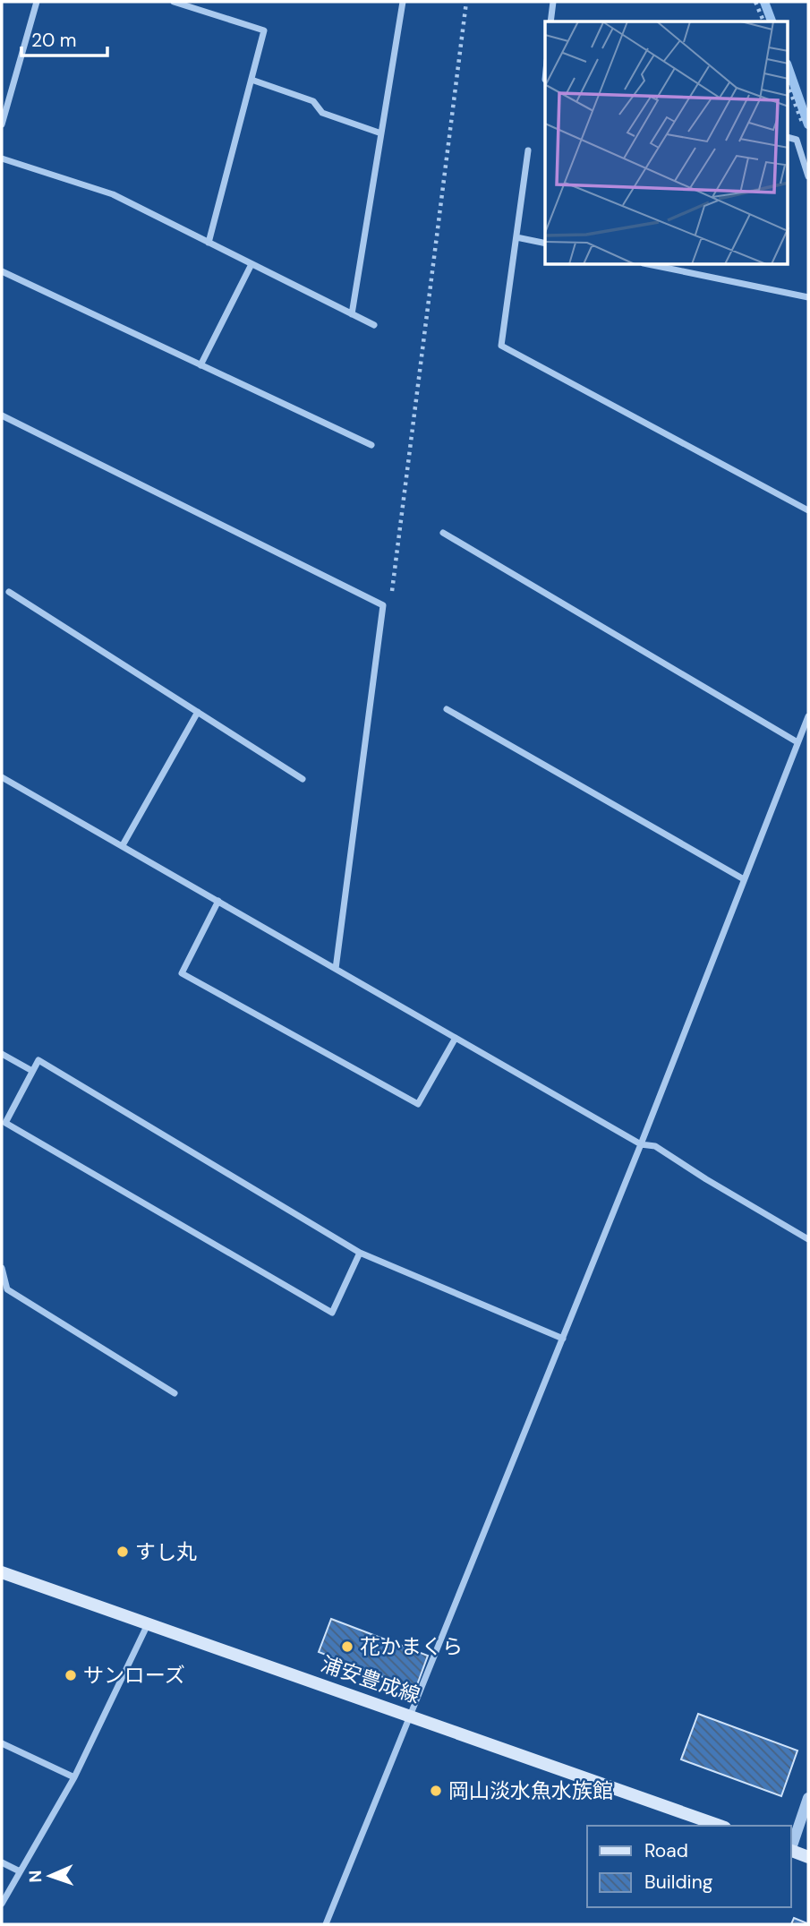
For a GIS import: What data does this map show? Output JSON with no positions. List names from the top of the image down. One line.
{"streets":{"main road":["浦安豊成線"]},"places":["すし丸","花かまくら","サンローズ","岡山淡水魚水族館"],"legend":["Road","Building"],"scale_bar":"20 m","north":"left"}
